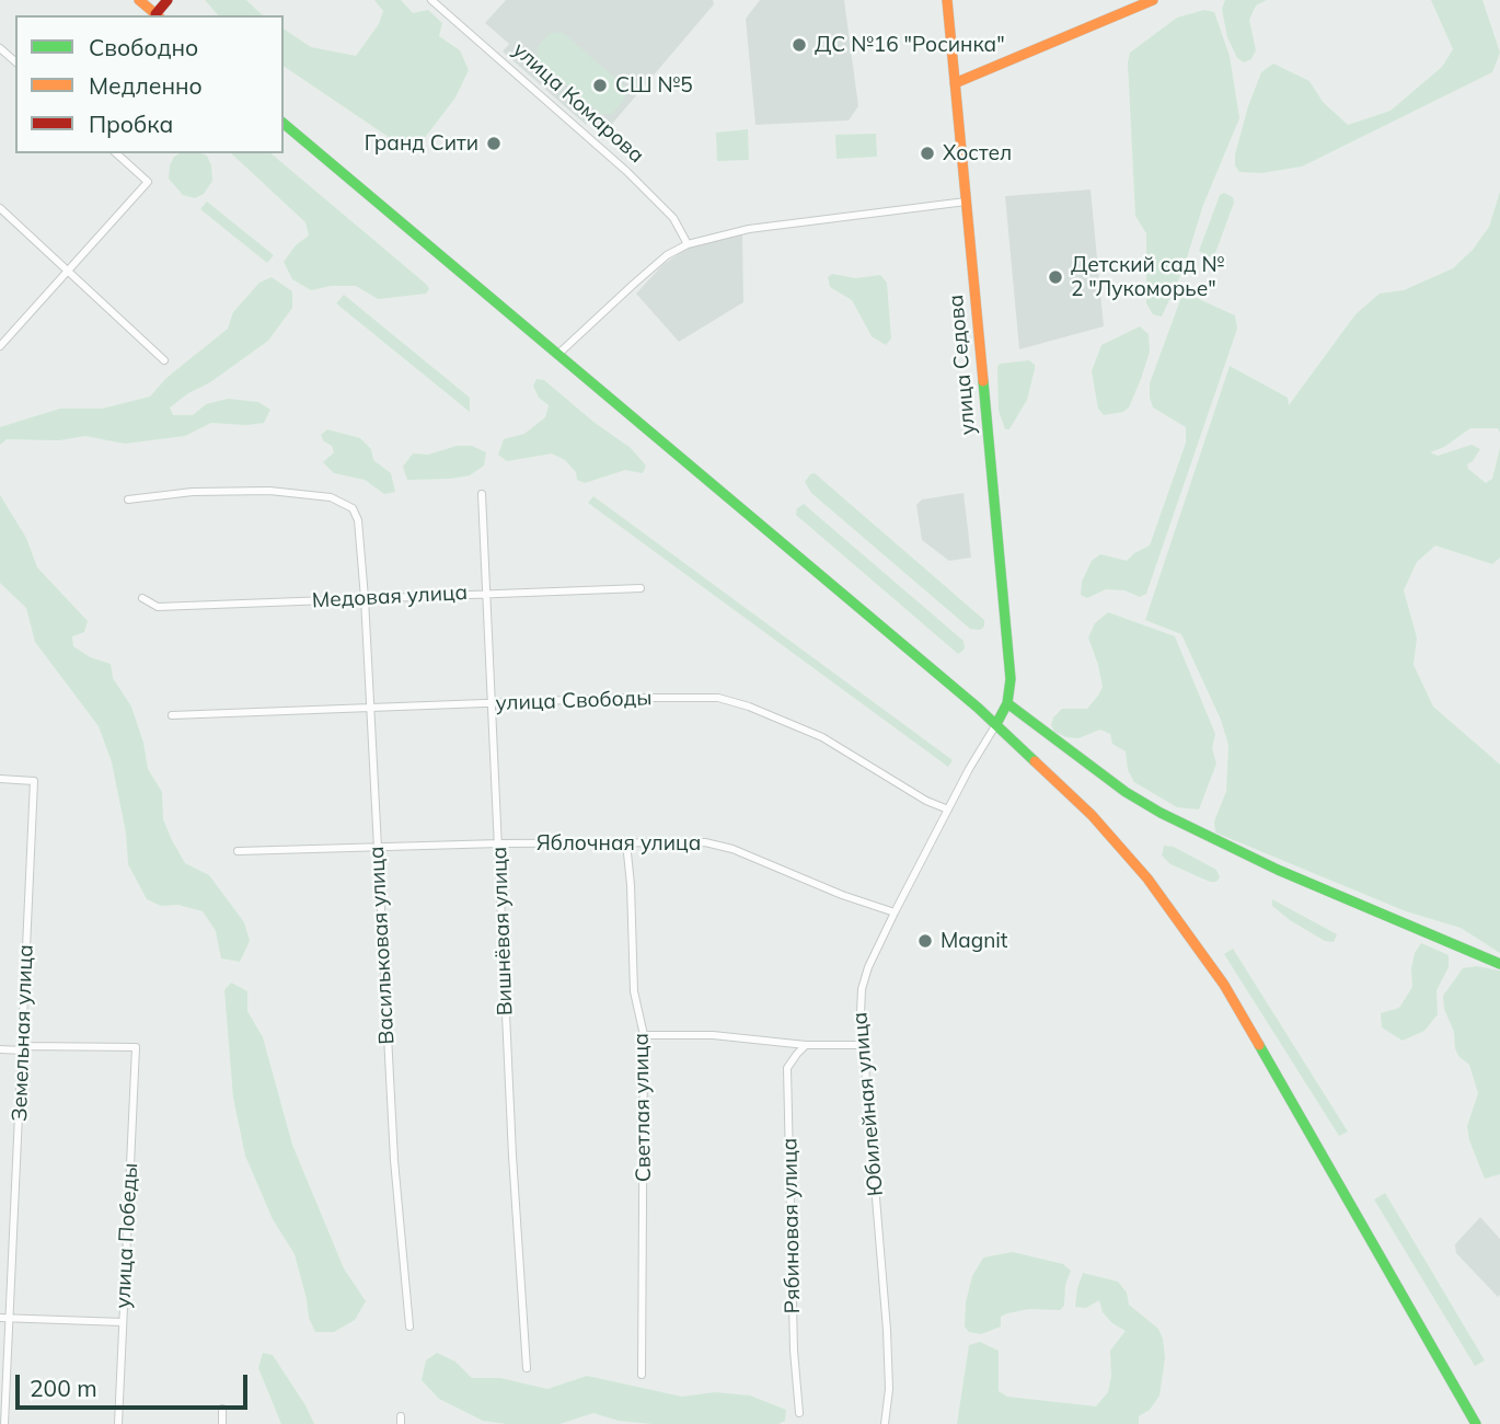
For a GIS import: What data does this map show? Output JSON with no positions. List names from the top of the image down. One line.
{"streets":{"main road":["улица Седова"],"street":["улица Комарова","Медовая улица","улица Свободы","Яблочная улица","Вишнёвая улица","Васильковая улица","Земельная улица","Юбилейная улица","Светлая улица","Рябиновая улица","улица Победы"]},"crossings":[["улица Седова","Юбилейная улица"],["Медовая улица","Вишнёвая улица"],["Медовая улица","Васильковая улица"],["улица Свободы","Вишнёвая улица"],["улица Свободы","Васильковая улица"],["улица Свободы","Юбилейная улица"],["Яблочная улица","Вишнёвая улица"],["Яблочная улица","Васильковая улица"],["Яблочная улица","Юбилейная улица"],["Яблочная улица","Светлая улица"],["Земельная улица","улица Победы"]],"places":["ДС №16 \"Росинка\"","СШ №5","Гранд Сити","Хостел","Детский сад № 2 \"Лукоморье\"","Magnit"],"legend":["Свободно","Медленно","Пробка"],"scale_bar":"200 m"}
